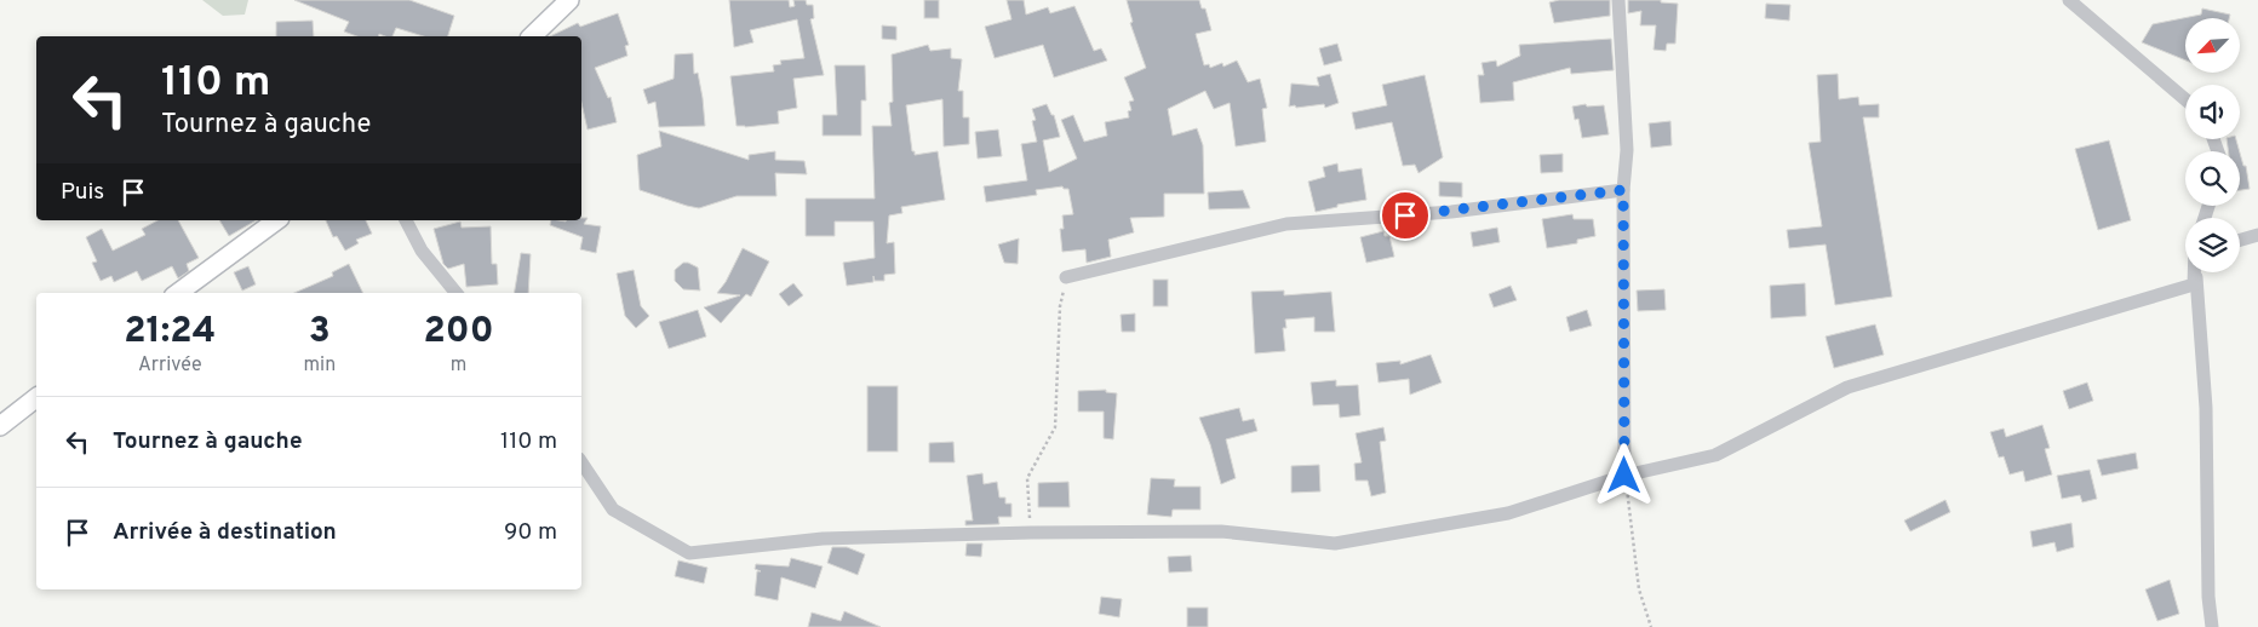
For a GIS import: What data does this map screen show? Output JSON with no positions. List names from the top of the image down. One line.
{"north":"bottom left","page":{"turn":["110 m","Tournez à gauche"],"then":"Puis","eta":["21:24","Arrivée","3","min","200","m"],"list":[{"name":"Tournez à gauche","value":"110 m"},{"name":"Arrivée à destination","value":"90 m"}]}}
